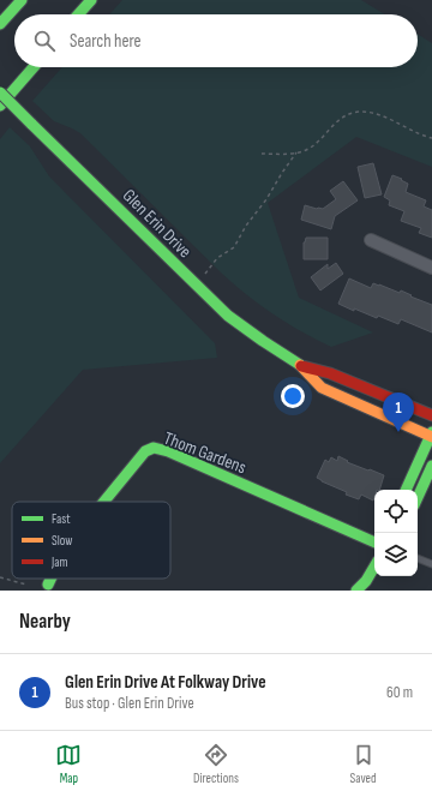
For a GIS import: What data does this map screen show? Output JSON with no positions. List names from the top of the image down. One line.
{"streets":{"main road":["Glen Erin Drive","Thom Gardens"]},"legend":["Fast","Slow","Jam"],"page":{"search":"Search here","pins":"1","heading":"Nearby","list":[{"mark":"1","name":"Glen Erin Drive At Folkway Drive","note":"Bus stop · Glen Erin Drive","value":"60 m"}],"nav":["Map","Directions","Saved"]}}
